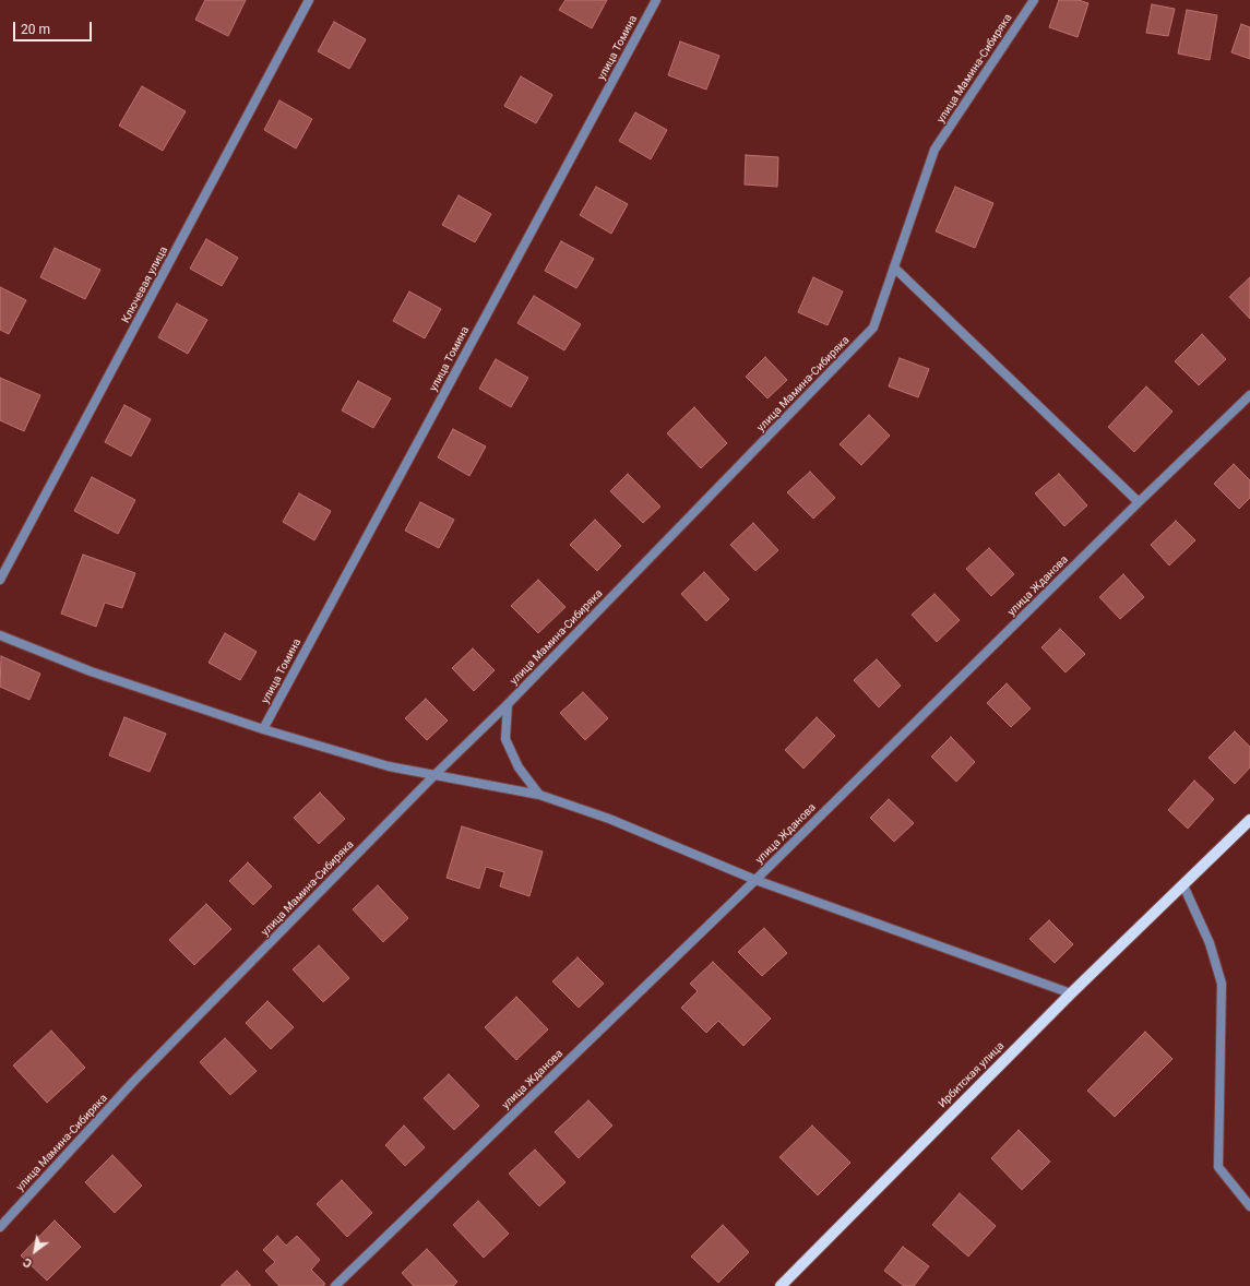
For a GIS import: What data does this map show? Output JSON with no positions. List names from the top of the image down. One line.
{"streets":{"main road":["Ирбитская улица"],"street":["улица Томина","улица Мамина-Сибиряка","Ключевая улица","улица Жданова"]},"scale_bar":"20 m","north":"bottom left"}
